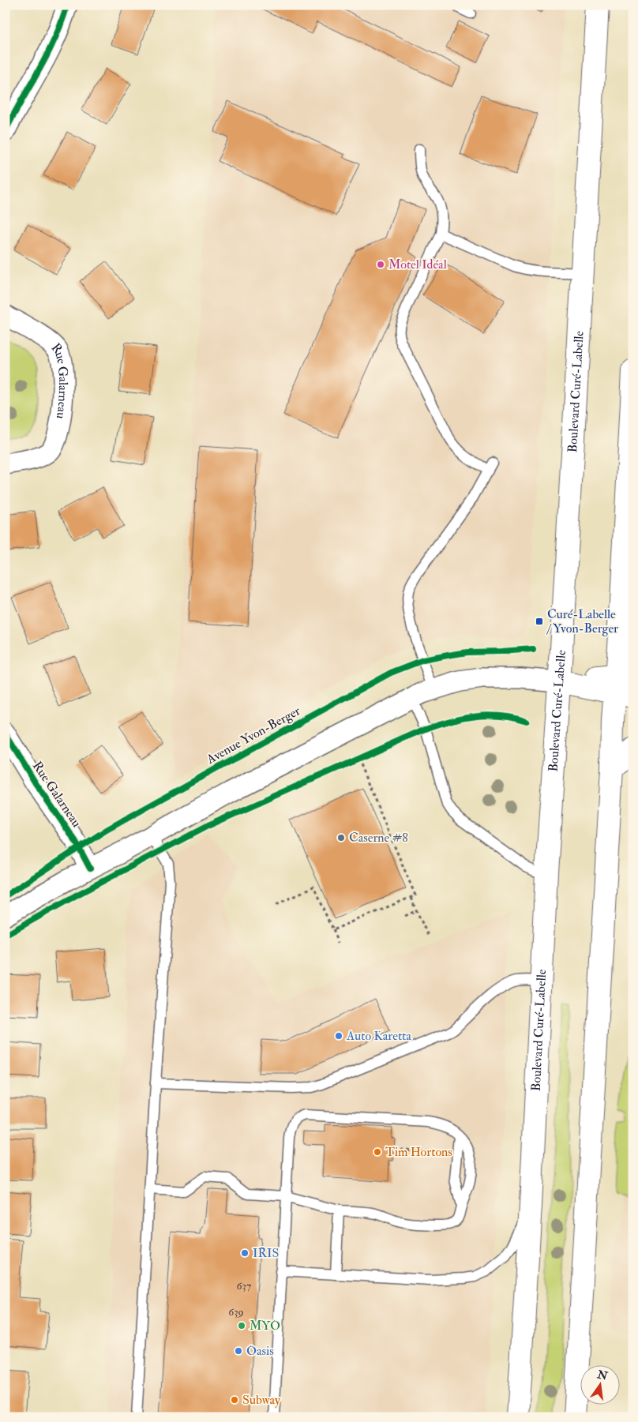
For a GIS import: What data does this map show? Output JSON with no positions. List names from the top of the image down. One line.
{"streets":{"main road":["Boulevard Curé-Labelle"],"street":["Rue Galarneau"],"cycle path":["Avenue Yvon-Berger"]},"places":{"other":["Motel Idéal","Caserne #8","Auto Karetta","Tim Hortons","IRIS","MYO","Oasis","Subway"],"transit":["Curé-Labelle / Yvon-Berger"]},"house_numbers":["637","639"],"north":"top"}
